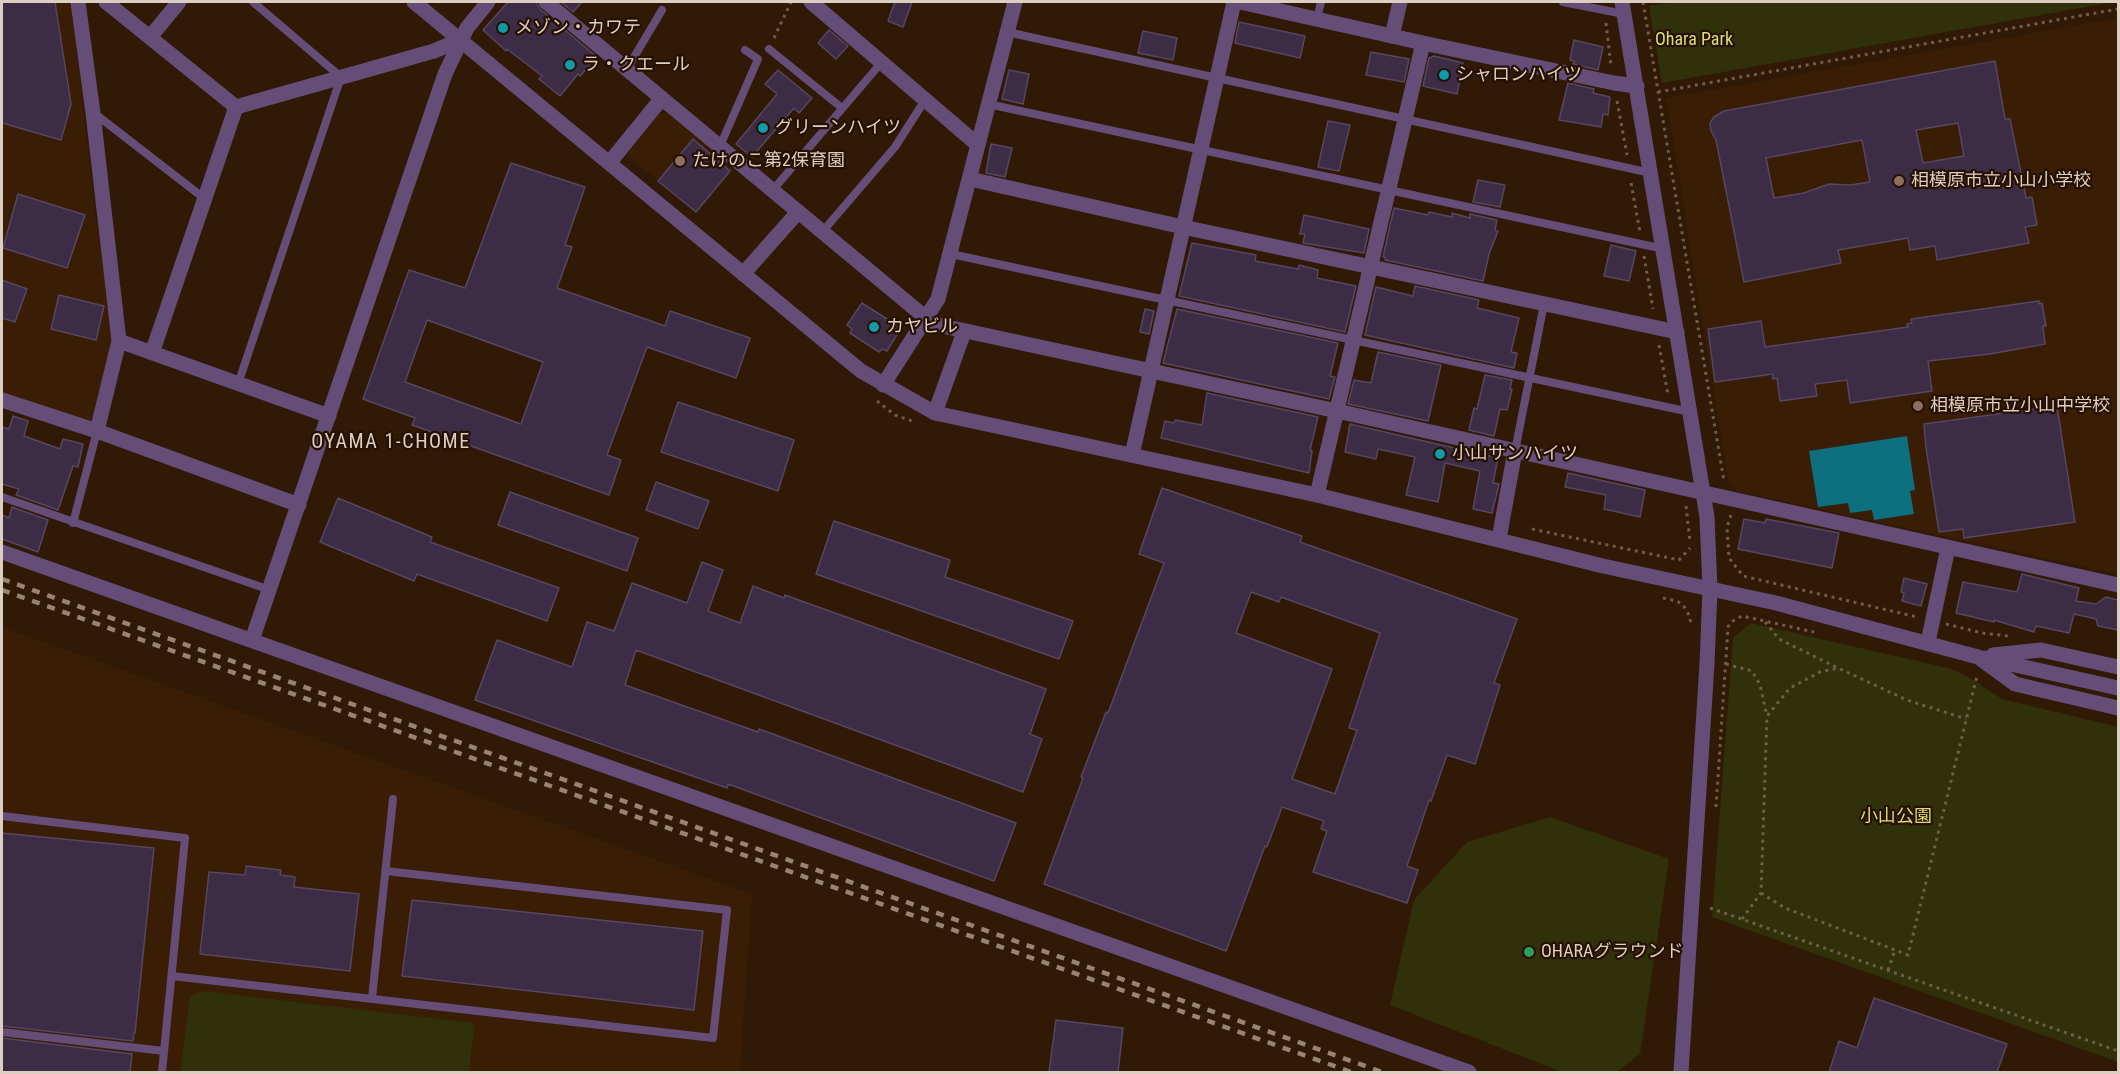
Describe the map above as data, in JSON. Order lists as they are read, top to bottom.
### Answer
{
  "districts": ["OYAMA 1-CHOME"],
  "parks": ["Ohara Park", "小山公園"],
  "places": [
    "メゾン・カワテ",
    "ラ・クエール",
    "シャロンハイツ",
    "グリーンハイツ",
    "たけのこ第2保育園",
    "相模原市立小山小学校",
    "カヤビル",
    "相模原市立小山中学校",
    "小山サンハイツ",
    "OHARAグラウンド"
  ]
}
